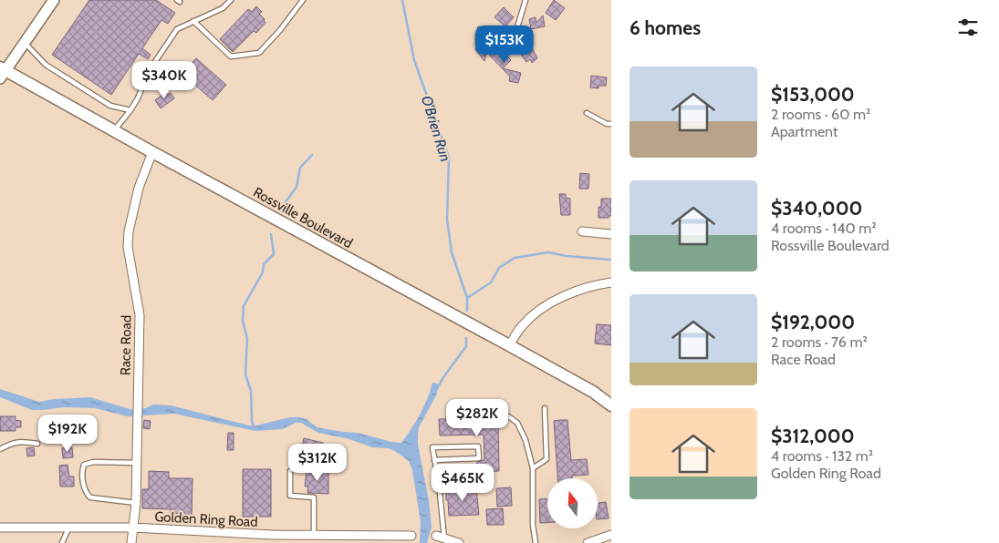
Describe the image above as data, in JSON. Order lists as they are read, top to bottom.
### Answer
{
  "streets": {
    "main road": ["Rossville Boulevard"],
    "street": ["Race Road", "Golden Ring Road"]
  },
  "crossings": [
    ["Rossville Boulevard", "Race Road"],
    ["Race Road", "Golden Ring Road"]
  ],
  "water": ["O'Brien Run"],
  "north": "top",
  "page": {
    "heading": "6 homes",
    "price": [
      "$153K",
      "$340K",
      "$282K",
      "$192K",
      "$312K",
      "$465K"
    ],
    "list": [
      {
        "name": "$153,000",
        "note": "2 rooms · 60 m² · Apartment"
      },
      {
        "name": "$340,000",
        "note": "4 rooms · 140 m² · Rossville Boulevard"
      },
      {
        "name": "$192,000",
        "note": "2 rooms · 76 m² · Race Road"
      },
      {
        "name": "$312,000",
        "note": "4 rooms · 132 m² · Golden Ring Road"
      }
    ]
  }
}
